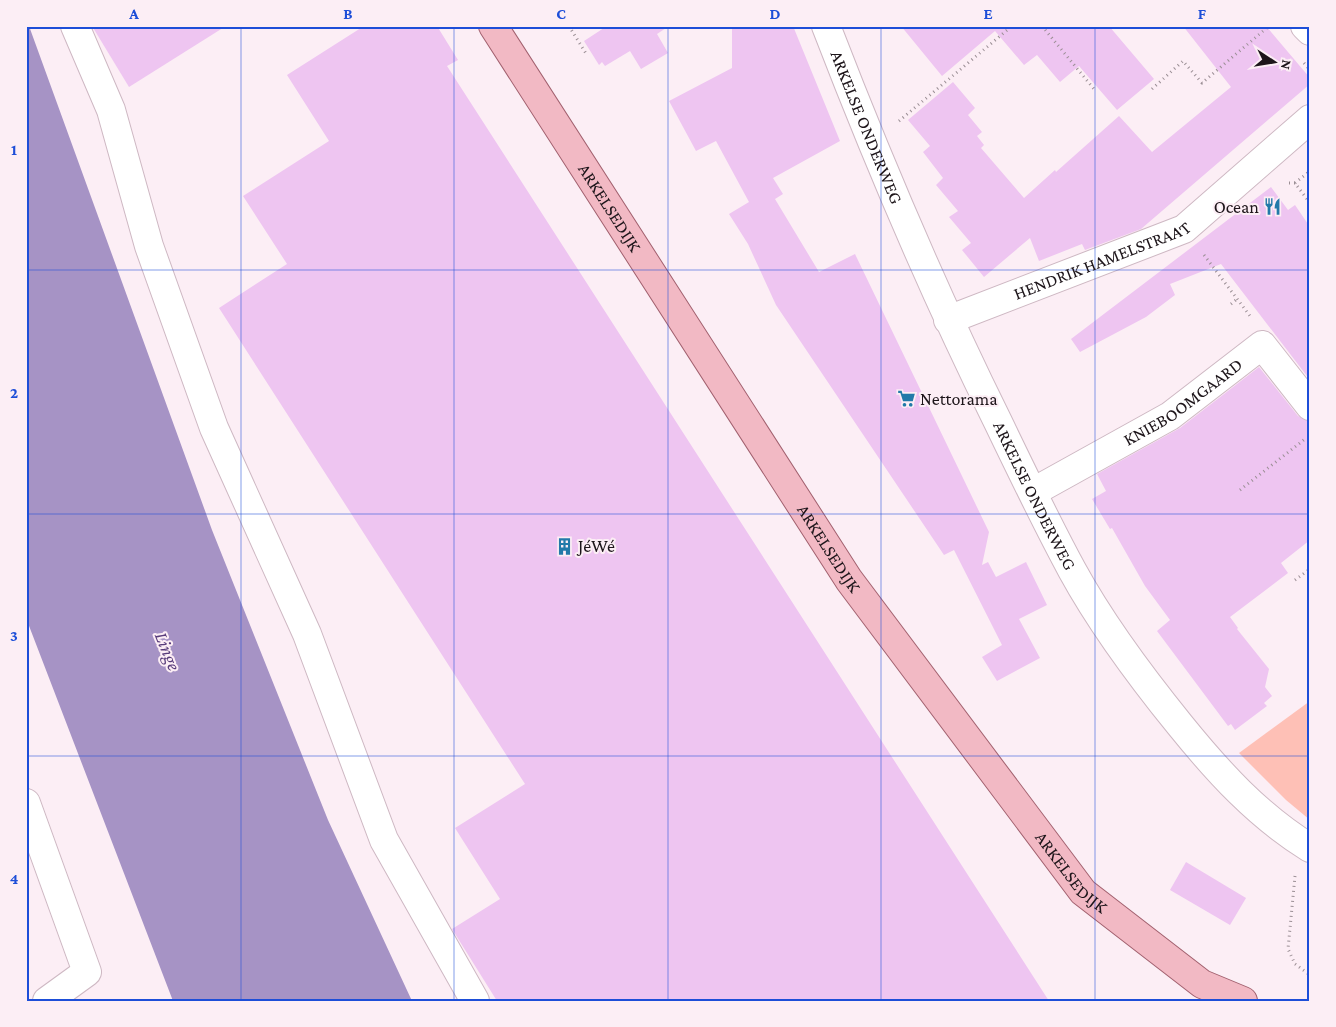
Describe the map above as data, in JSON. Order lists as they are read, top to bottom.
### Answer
{
  "streets": {
    "main road": ["ARKELSEDIJK"],
    "street": ["ARKELSE ONDERWEG", "HENDRIK HAMELSTRAAT", "KNIEBOOMGAARD"]
  },
  "crossings": [
    ["ARKELSE ONDERWEG", "HENDRIK HAMELSTRAAT"],
    ["ARKELSE ONDERWEG", "KNIEBOOMGAARD"]
  ],
  "water": ["Linge"],
  "places": {
    "restaurant": ["Ocean"],
    "supermarket": ["Nettorama"],
    "building": ["JéWé"]
  },
  "north": "right",
  "grid": {
    "columns": [
      "A",
      "B",
      "C",
      "D",
      "E",
      "F"
    ],
    "rows": [
      "1",
      "2",
      "3",
      "4"
    ]
  }
}
